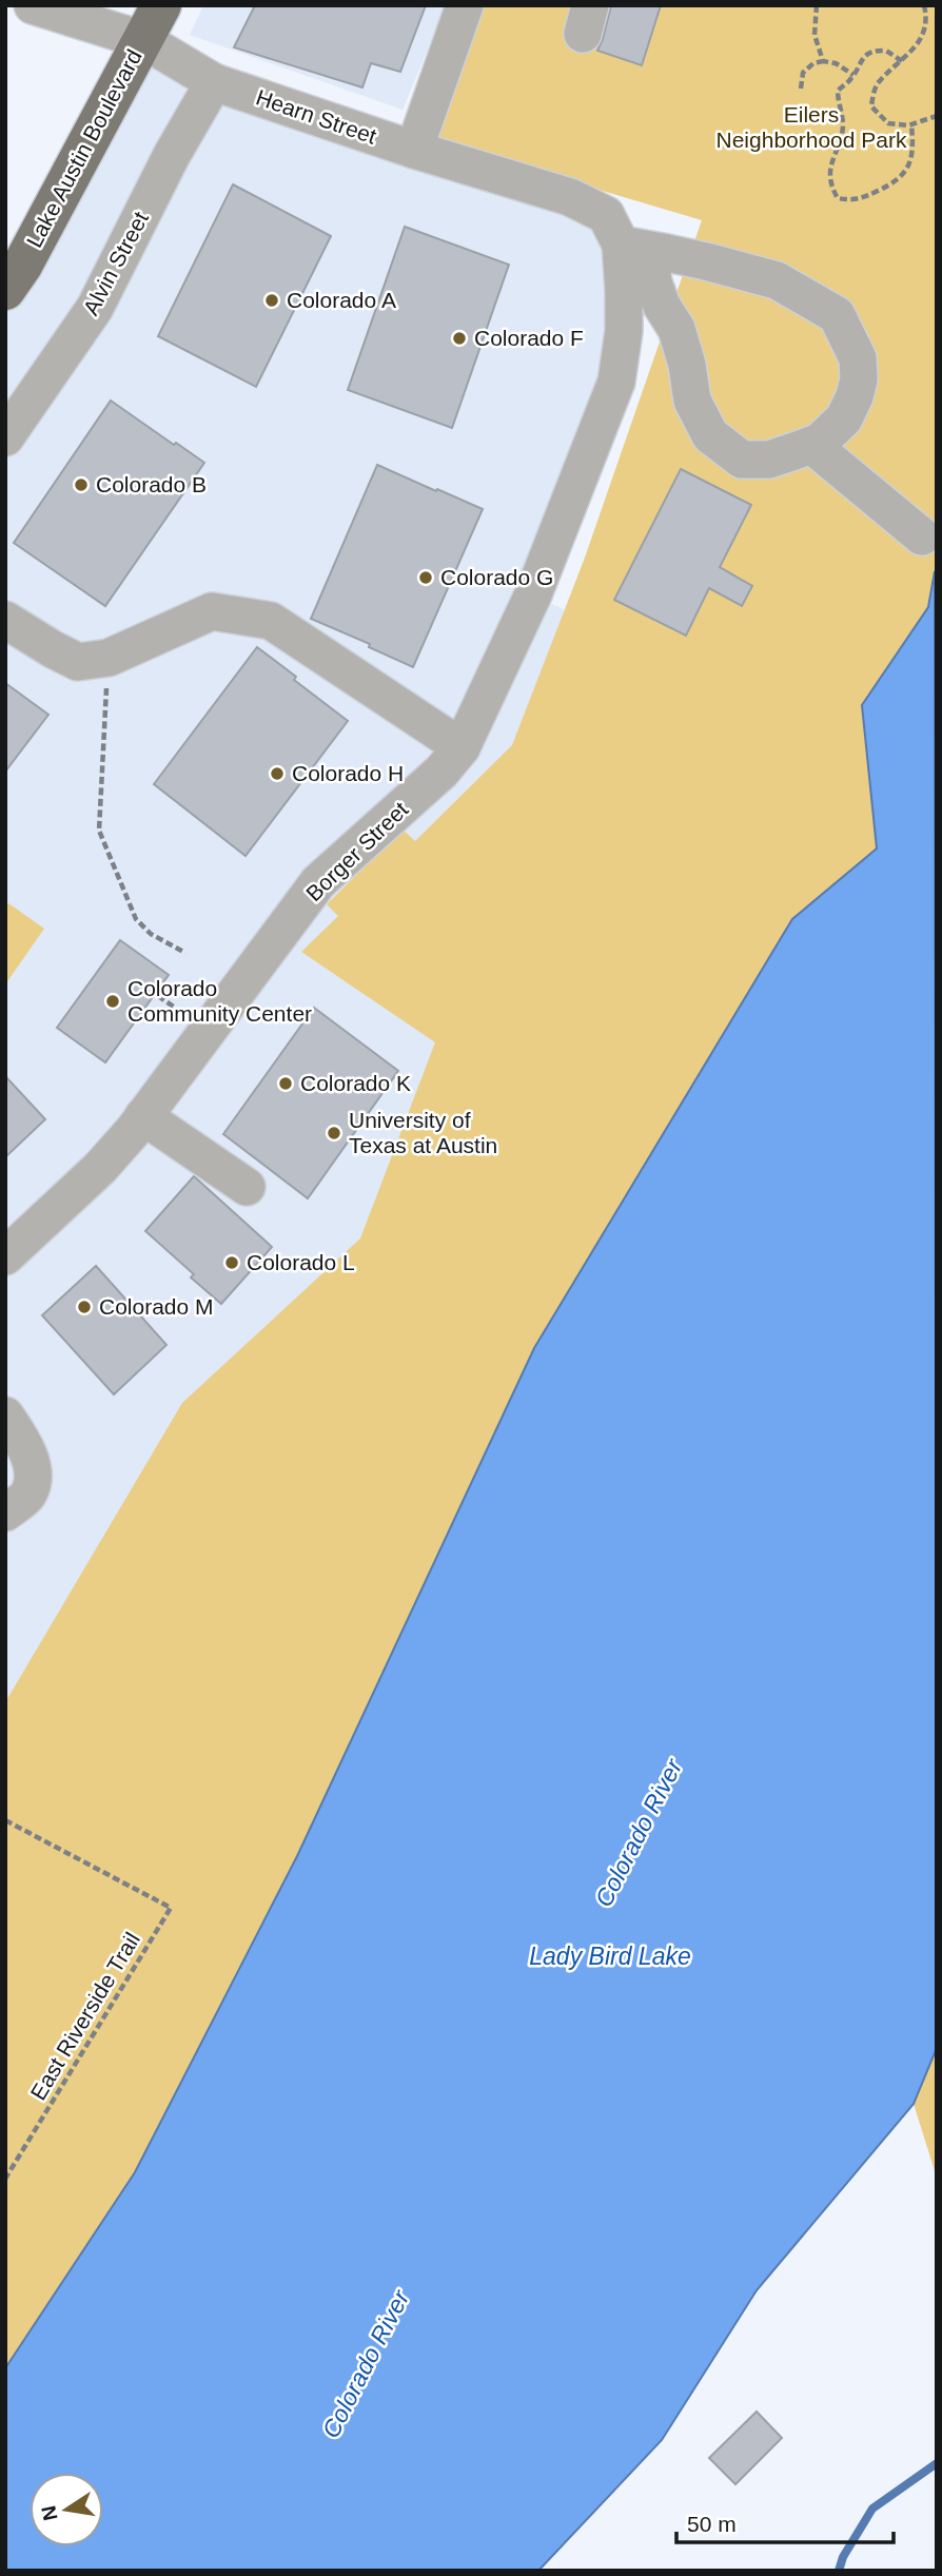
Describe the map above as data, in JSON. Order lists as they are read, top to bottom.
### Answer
{
  "streets": {
    "main road": ["Lake Austin Boulevard"],
    "street": ["Hearn Street", "Alvin Street", "Borger Street"],
    "path": ["East Riverside Trail"]
  },
  "crossings": [
    ["Hearn Street", "Lake Austin Boulevard"],
    ["Hearn Street", "Alvin Street"],
    ["Hearn Street", "Borger Street"]
  ],
  "water": ["Colorado River", "Lady Bird Lake"],
  "parks": ["Eilers Neighborhood Park"],
  "places": [
    "Colorado A",
    "Colorado F",
    "Colorado B",
    "Colorado G",
    "Colorado H",
    "Colorado Community Center",
    "Colorado K",
    "University of Texas at Austin",
    "Colorado L",
    "Colorado M"
  ],
  "scale_bar": "50 m",
  "north": "left"
}
